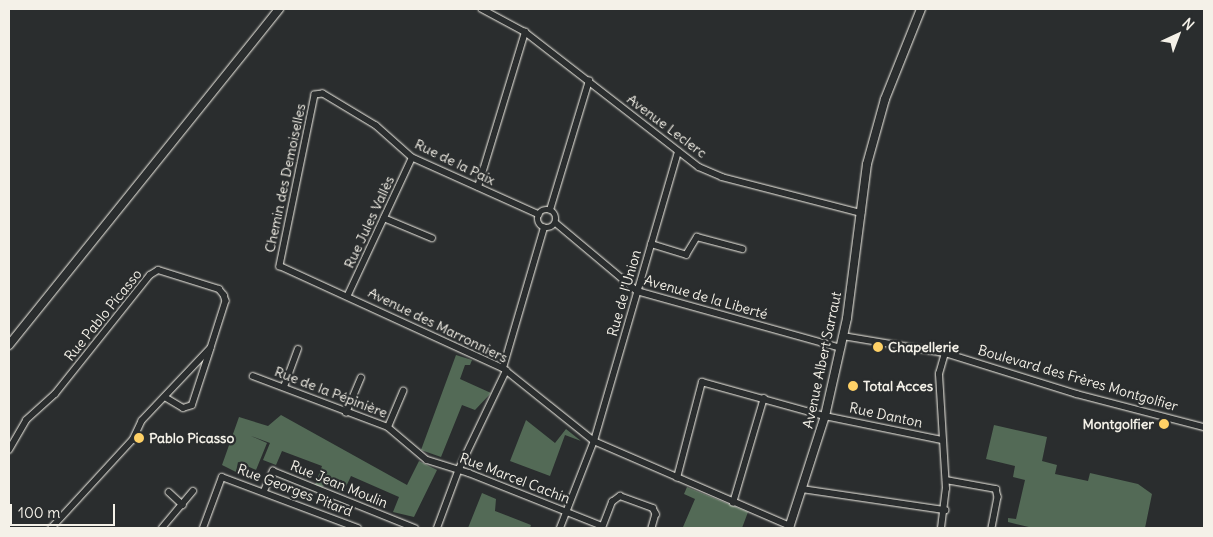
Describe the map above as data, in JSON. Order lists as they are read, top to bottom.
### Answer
{
  "streets": {
    "street": [
      "Avenue Leclerc",
      "Rue de la Paix",
      "Chemin des Demoiselles",
      "Rue Jules Vallès",
      "Rue de l'Union",
      "Avenue de la Liberté",
      "Rue Pablo Picasso",
      "Avenue des Marronniers",
      "Avenue Albert Sarraut",
      "Boulevard des Frères Montgolfier",
      "Rue de la Pépinière",
      "Rue Danton",
      "Rue Marcel Cachin",
      "Rue Jean Moulin",
      "Rue Georges Pitard"
    ]
  },
  "crossings": [
    ["Avenue Leclerc", "Rue de l'Union"],
    ["Avenue Leclerc", "Avenue Albert Sarraut"],
    ["Rue de la Paix", "Chemin des Demoiselles"],
    ["Rue de la Paix", "Rue Jules Vallès"],
    ["Rue de la Paix", "Avenue de la Liberté"],
    ["Chemin des Demoiselles", "Avenue des Marronniers"],
    ["Rue Jules Vallès", "Avenue des Marronniers"],
    ["Rue de l'Union", "Avenue de la Liberté"],
    ["Rue de l'Union", "Avenue des Marronniers"],
    ["Rue de l'Union", "Rue Marcel Cachin"],
    ["Avenue de la Liberté", "Avenue Albert Sarraut"],
    ["Avenue des Marronniers", "Avenue Albert Sarraut"],
    ["Avenue des Marronniers", "Rue Danton"],
    ["Avenue Albert Sarraut", "Boulevard des Frères Montgolfier"],
    ["Avenue Albert Sarraut", "Rue Danton"],
    ["Rue de la Pépinière", "Rue Marcel Cachin"],
    ["Rue Jean Moulin", "Rue Georges Pitard"]
  ],
  "places": [
    "Chapellerie",
    "Total Acces",
    "Montgolfier",
    "Pablo Picasso"
  ],
  "scale_bar": "100 m",
  "north": "top right"
}
